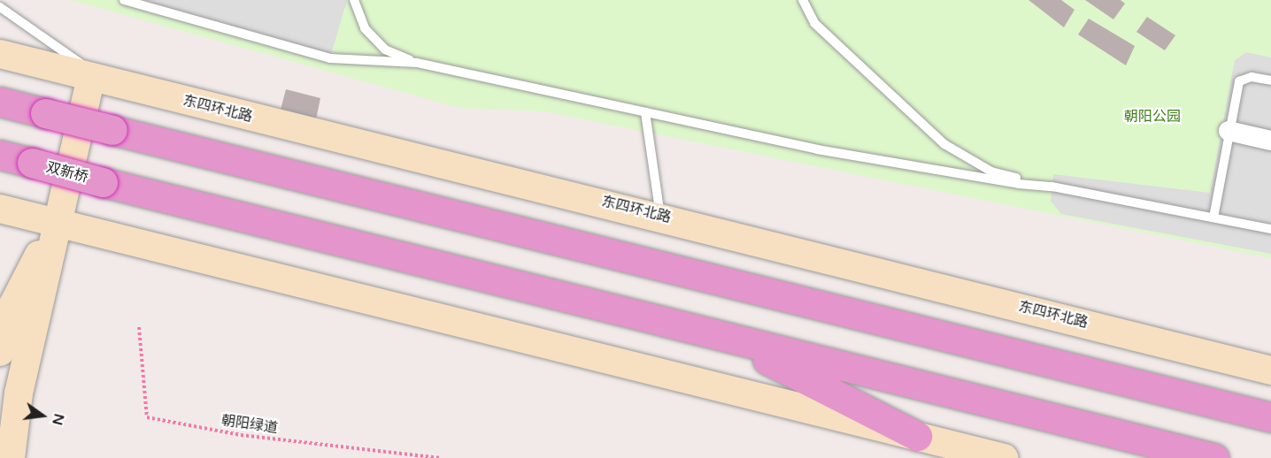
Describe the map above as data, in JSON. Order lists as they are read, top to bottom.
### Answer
{
  "streets": {
    "highway": ["双新桥"],
    "street": ["东四环北路"],
    "path": ["朝阳绿道"]
  },
  "parks": ["朝阳公园"],
  "north": "right"
}
